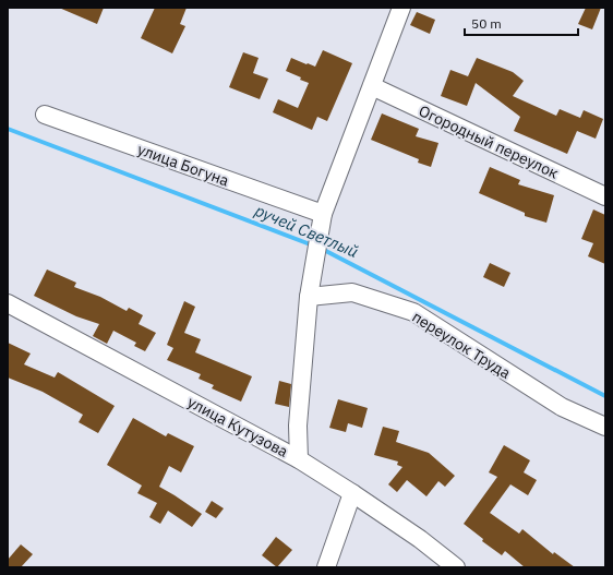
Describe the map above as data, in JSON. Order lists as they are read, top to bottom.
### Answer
{
  "streets": {
    "street": [
      "Огородный переулок",
      "улица Богуна",
      "переулок Труда",
      "улица Кутузова"
    ]
  },
  "water": ["ручей Светлый"],
  "scale_bar": "50 m"
}
